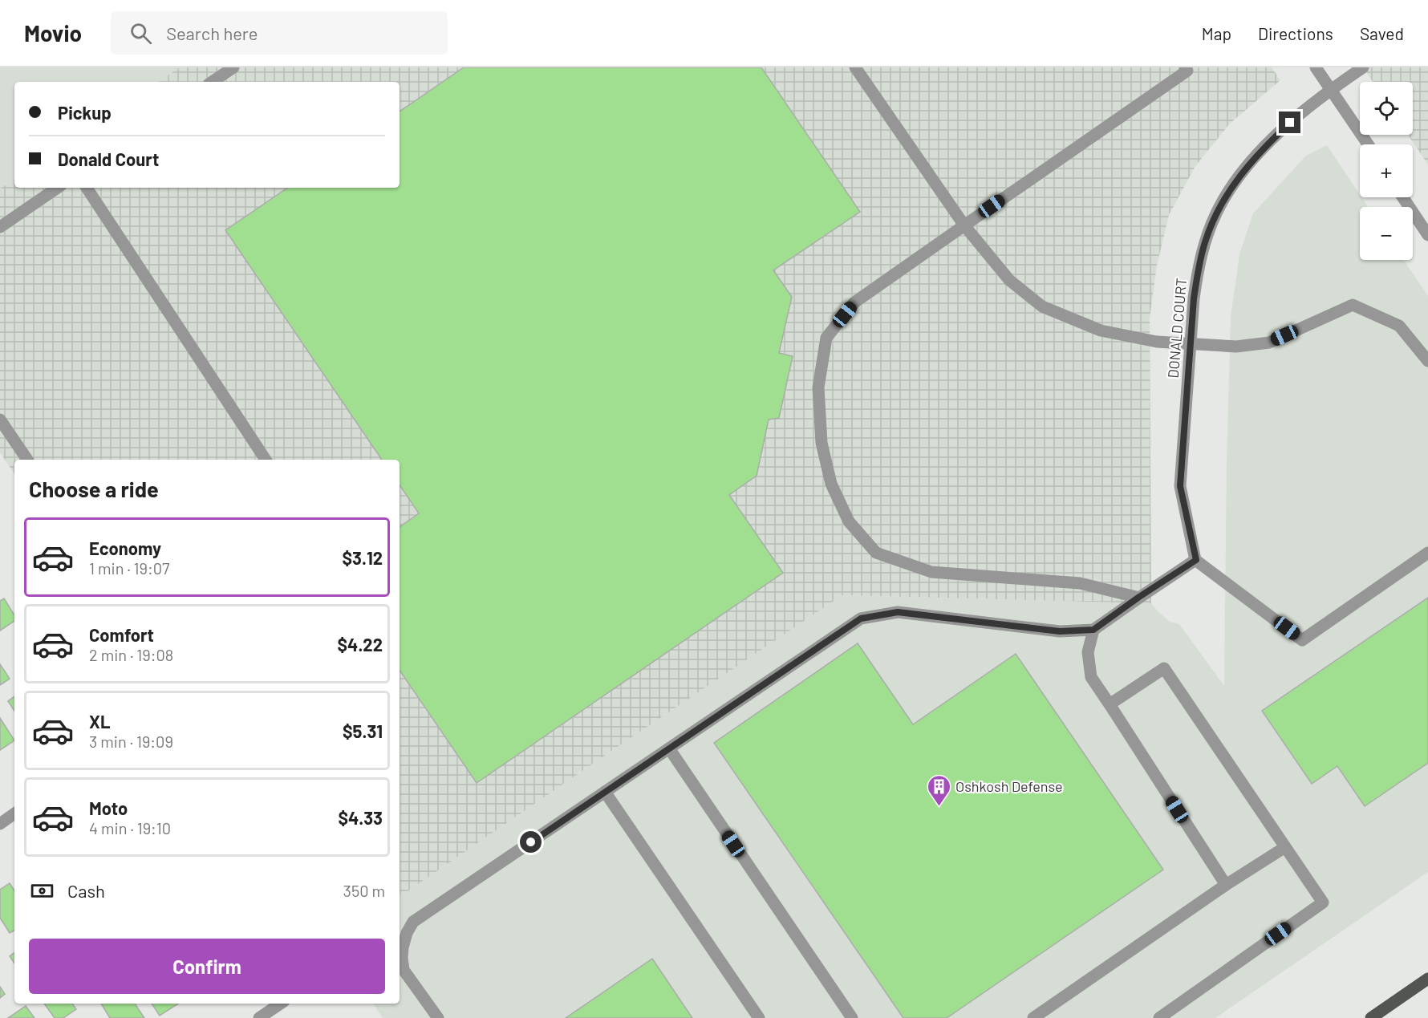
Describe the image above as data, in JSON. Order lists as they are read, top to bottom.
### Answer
{
  "streets": {
    "street": ["DONALD COURT"]
  },
  "places": {
    "building": ["Oshkosh Defense"]
  },
  "page": {
    "header": "Movio",
    "search": "Search here",
    "nav": ["Map", "Directions", "Saved"],
    "map_buttons": ["+", "−"],
    "banner": ["Pickup", "Donald Court"],
    "heading": "Choose a ride",
    "list": [
      {
        "name": "Economy",
        "note": "1 min · 19:07",
        "value": "$3.12"
      },
      {
        "name": "Comfort",
        "note": "2 min · 19:08",
        "value": "$4.22"
      },
      {
        "name": "XL",
        "note": "3 min · 19:09",
        "value": "$5.31"
      },
      {
        "name": "Moto",
        "note": "4 min · 19:10",
        "value": "$4.33"
      }
    ],
    "pay": ["Cash", "350 m"],
    "buttons": "Confirm"
  }
}
